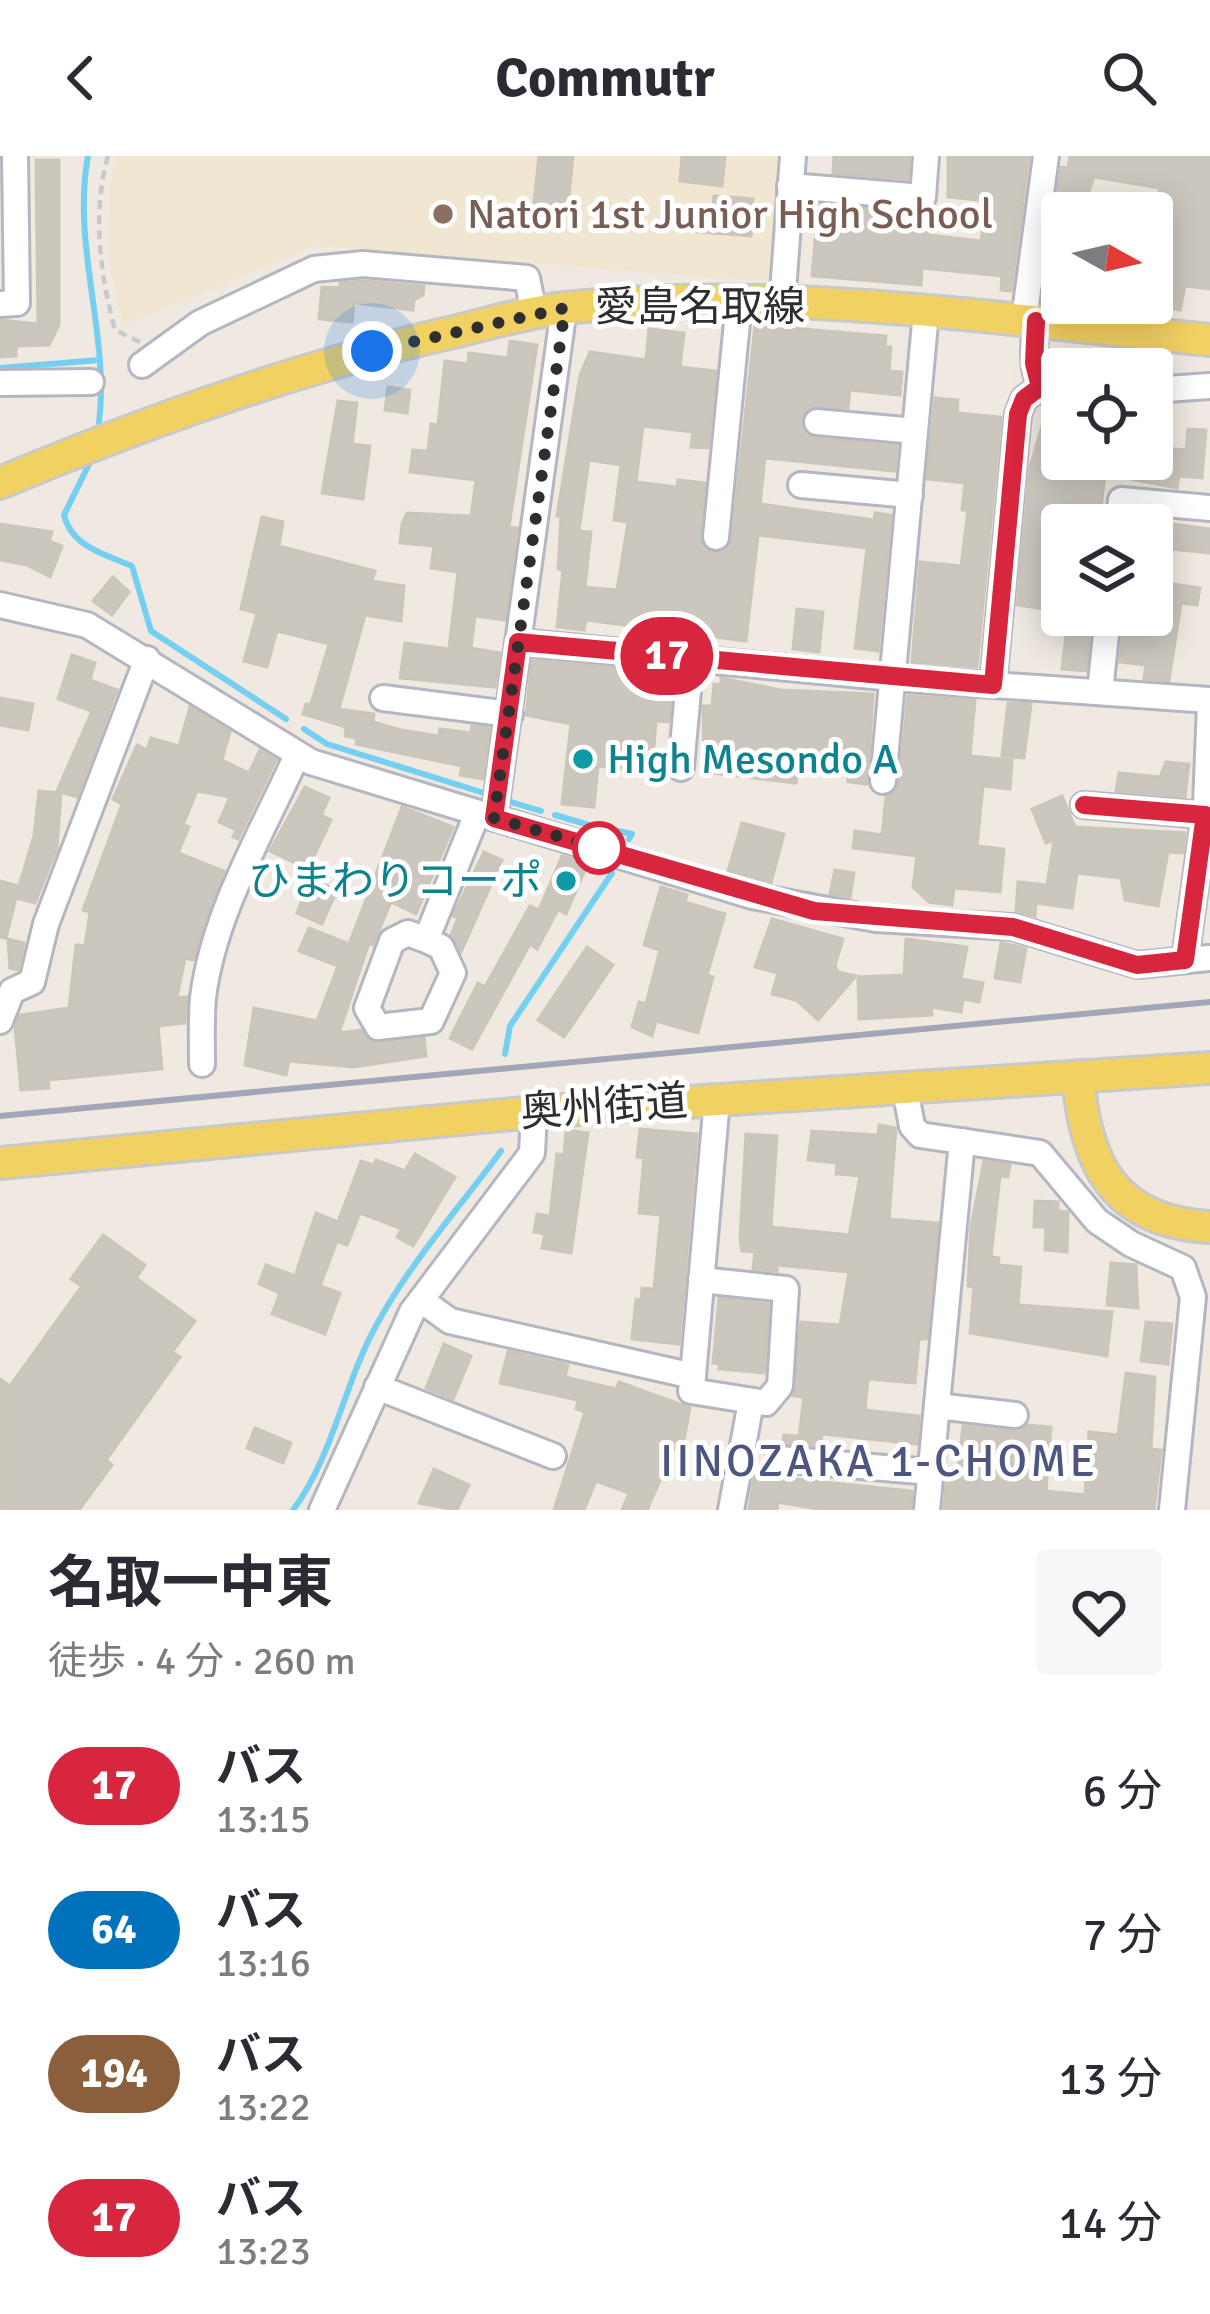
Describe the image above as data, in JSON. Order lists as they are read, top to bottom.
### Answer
{
  "streets": {
    "main road": ["愛島名取線", "奥州街道"]
  },
  "districts": ["IINOZAKA 1-CHOME"],
  "places": ["Natori 1st Junior High School", "High Mesondo A", "ひまわりコーポ"],
  "lines": ["bus line 17"],
  "north": "right",
  "page": {
    "header": "Commutr",
    "on_map": "17",
    "heading": ["名取一中東", "徒歩 · 4 分 · 260 m"],
    "list": [
      {
        "mark": "17",
        "name": "バス",
        "note": "13:15",
        "value": "6 分"
      },
      {
        "mark": "64",
        "name": "バス",
        "note": "13:16",
        "value": "7 分"
      },
      {
        "mark": "194",
        "name": "バス",
        "note": "13:22",
        "value": "13 分"
      },
      {
        "mark": "17",
        "name": "バス",
        "note": "13:23",
        "value": "14 分"
      }
    ]
  }
}
